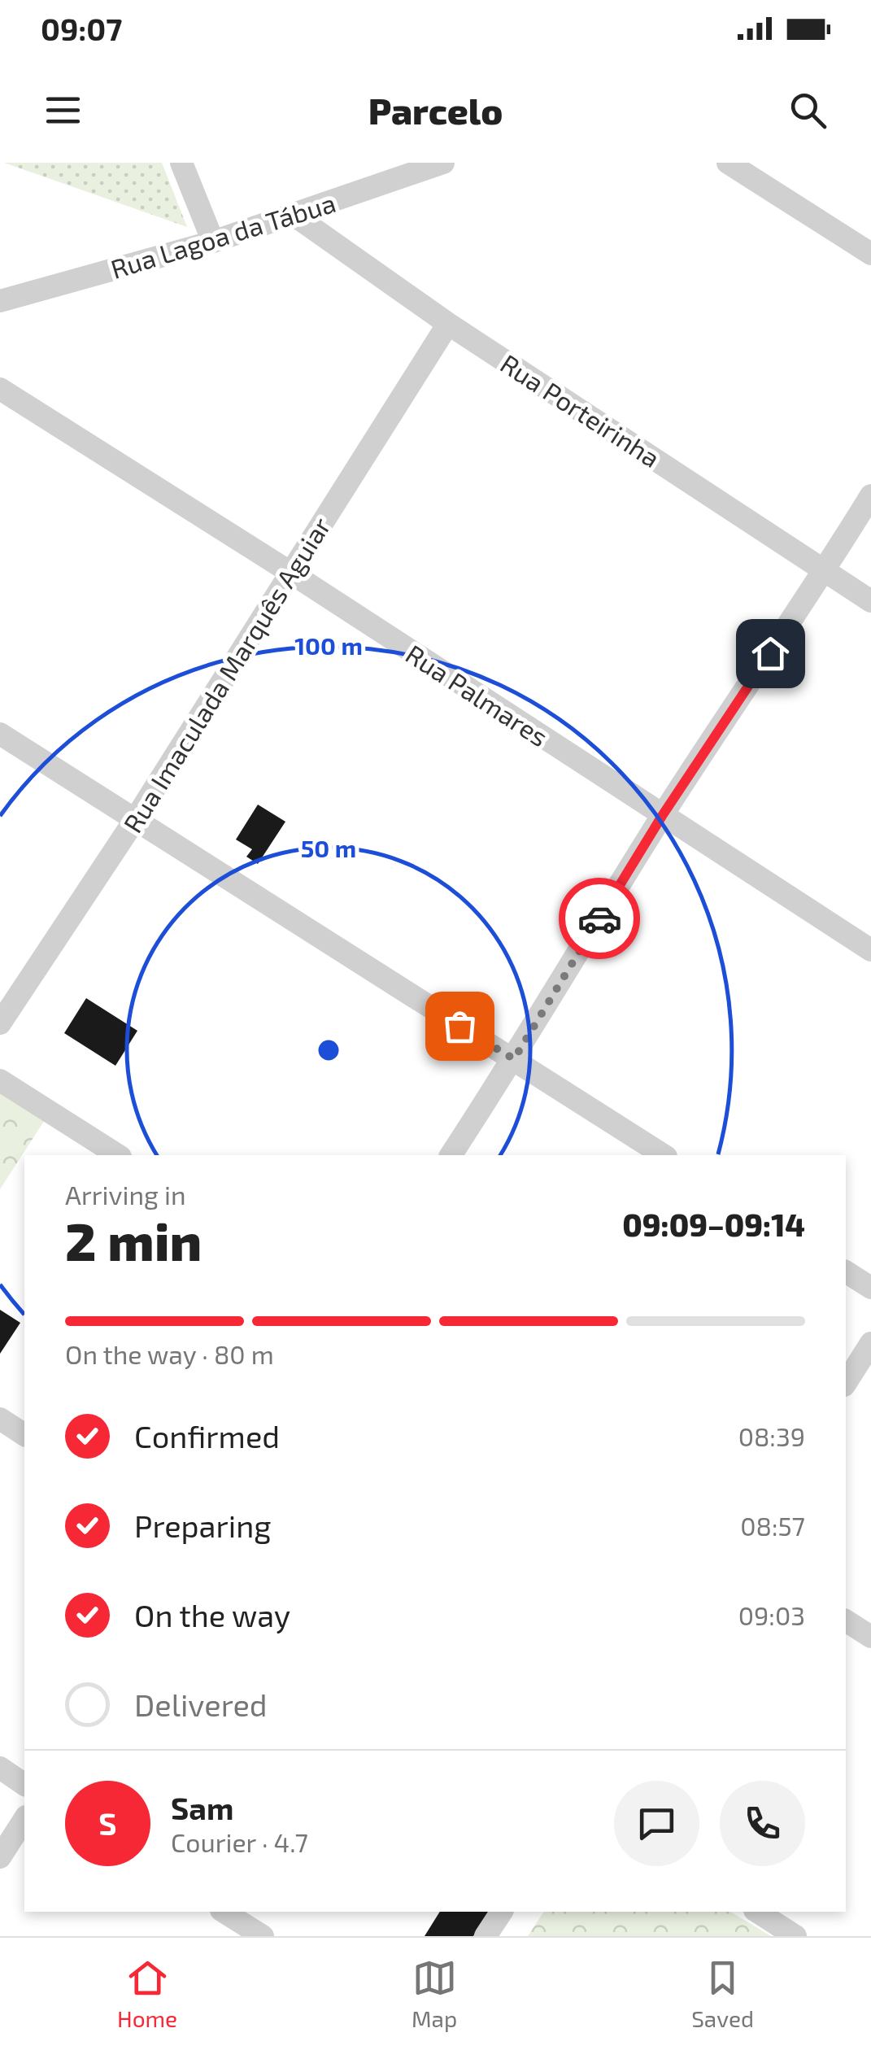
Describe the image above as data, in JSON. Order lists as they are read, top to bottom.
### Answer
{
  "streets": {
    "street": [
      "Rua Lagoa da Tábua",
      "Rua Porteirinha",
      "Rua Imaculada Marquês Aguiar",
      "Rua Palmares"
    ]
  },
  "crossings": [
    ["Rua Lagoa da Tábua", "Rua Porteirinha"],
    ["Rua Porteirinha", "Rua Imaculada Marquês Aguiar"],
    ["Rua Imaculada Marquês Aguiar", "Rua Palmares"]
  ],
  "page": {
    "status": "09:07",
    "header": "Parcelo",
    "heading": ["2 min", "Arriving in", "09:09–09:14"],
    "panel": ["Sam", "Courier · 4.7"],
    "bar": "On the way · 80 m",
    "list": [
      ["Confirmed", "08:39"],
      ["Preparing", "08:57"],
      ["On the way", "09:03"],
      "Delivered"
    ],
    "round": "S",
    "tabs": ["Home", "Map", "Saved"]
  },
  "rings": ["100 m", "50 m"]
}
